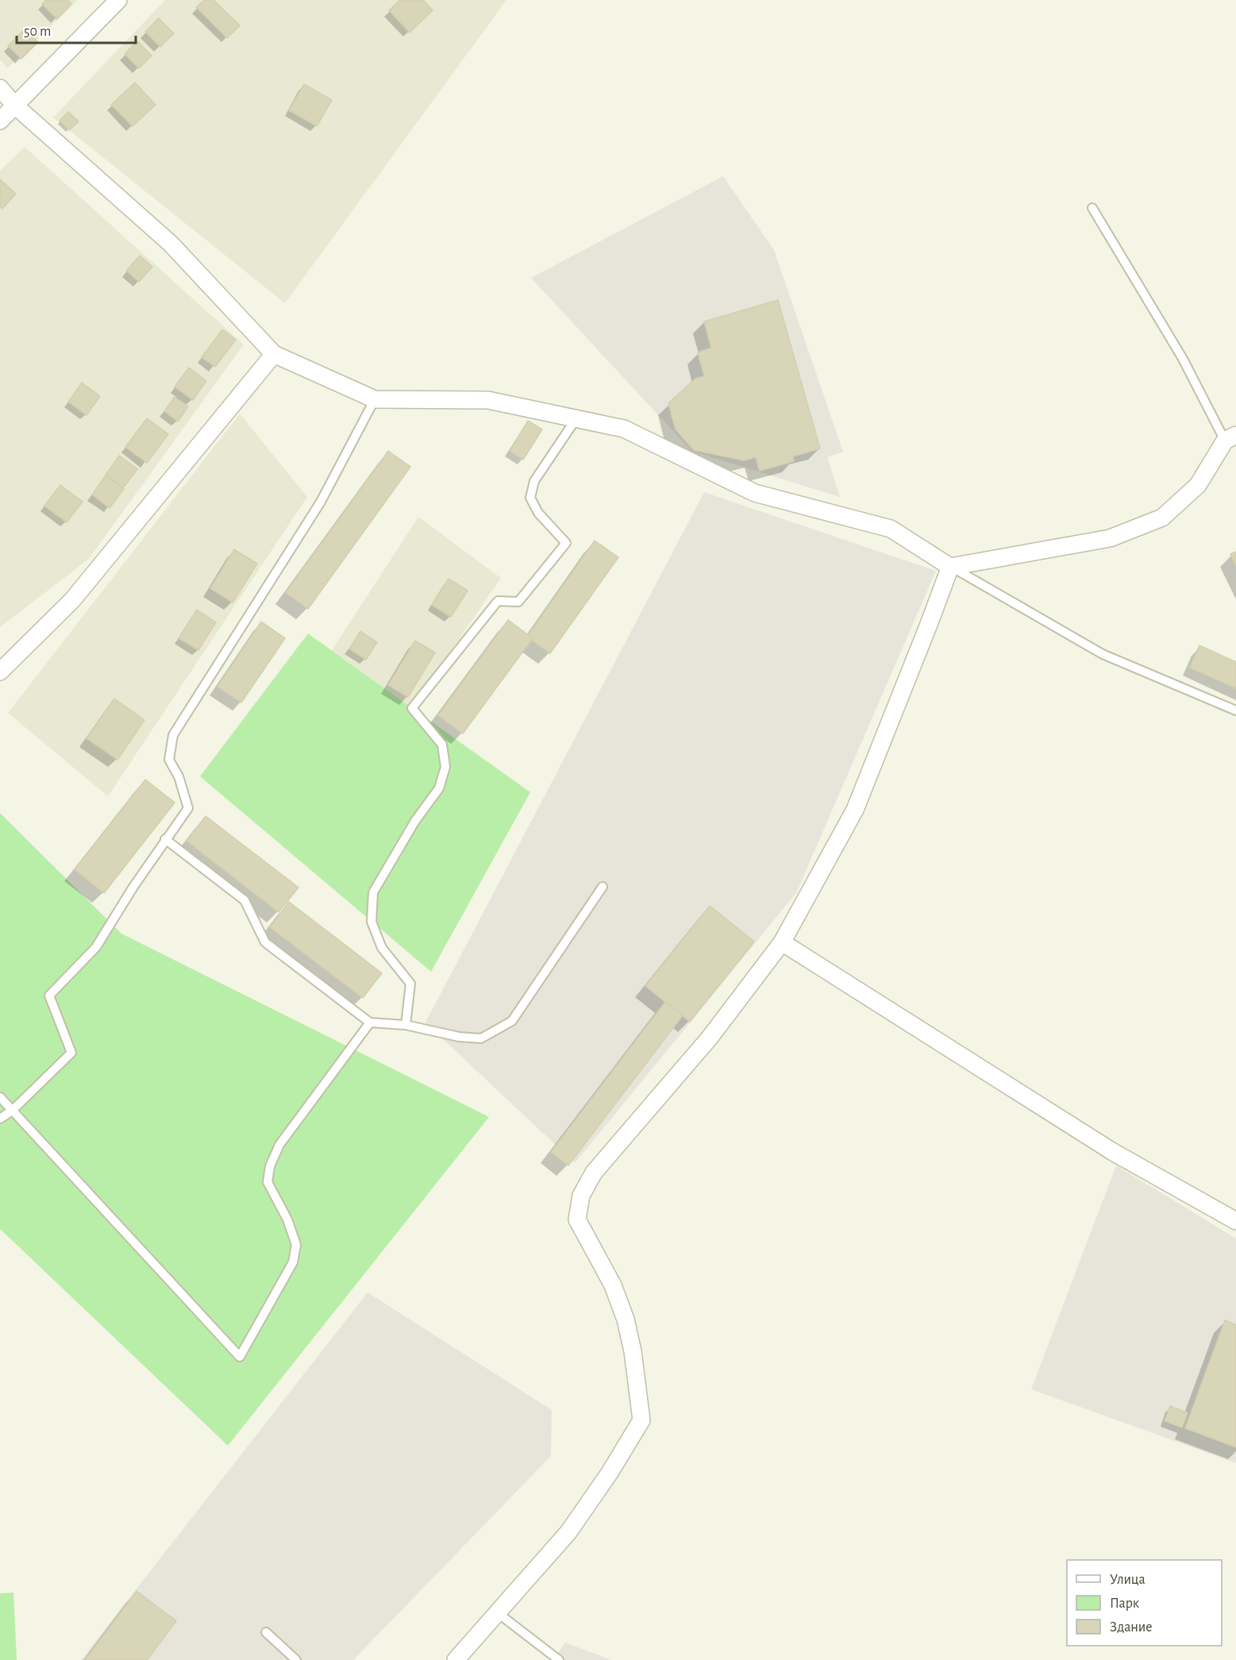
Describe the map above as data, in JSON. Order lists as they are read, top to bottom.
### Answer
{
  "legend": ["Улица", "Парк", "Здание"],
  "scale_bar": "50 m"
}
